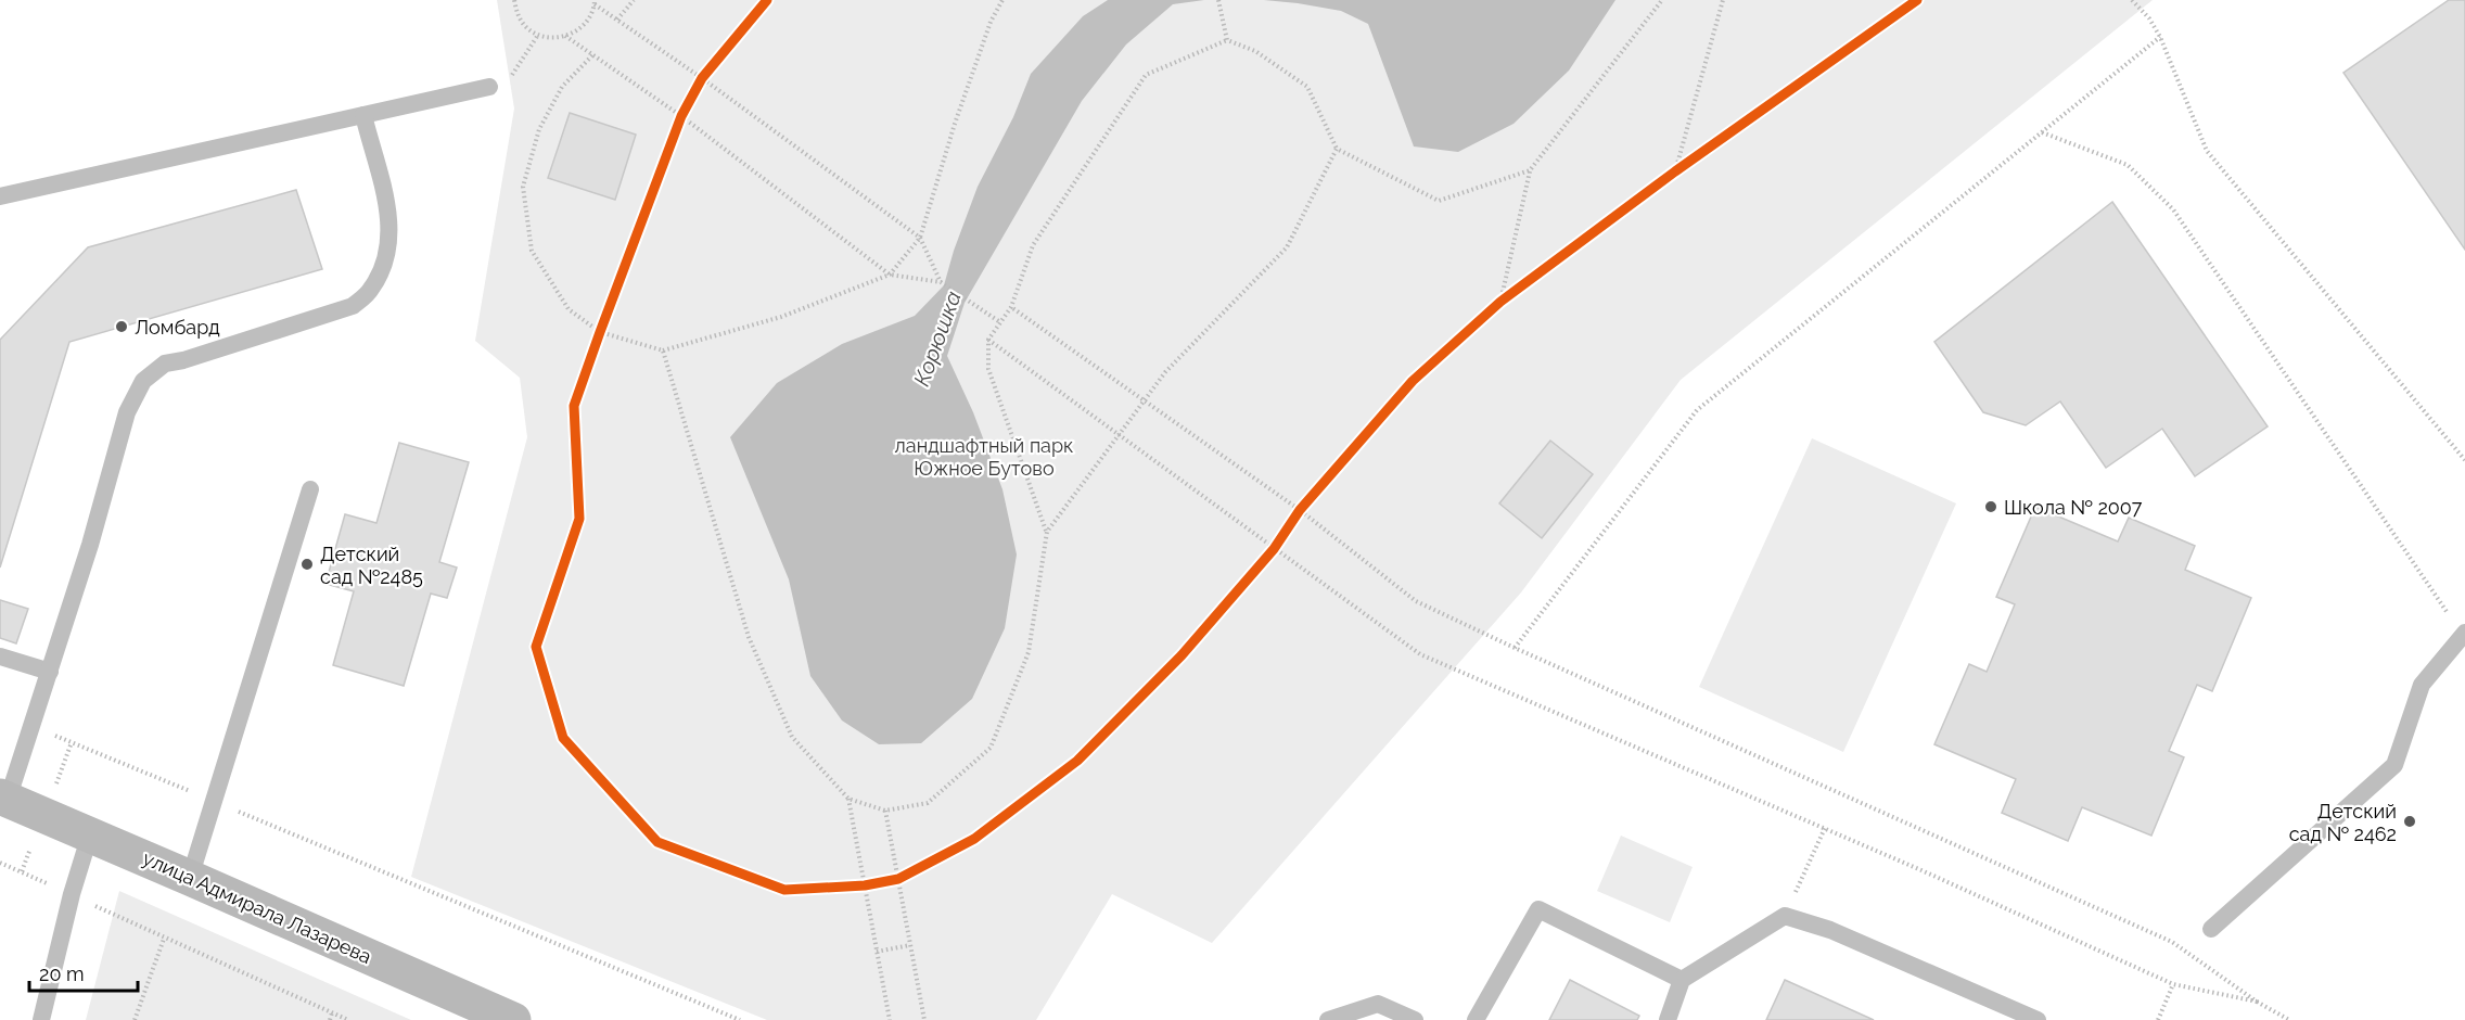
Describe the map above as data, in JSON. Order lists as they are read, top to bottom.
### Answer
{
  "streets": {
    "street": ["улица Адмирала Лазарева"]
  },
  "water": ["Корюшка"],
  "parks": ["ландшафтный парк Южное Бутово"],
  "places": [
    "Ломбард",
    "Школа № 2007",
    "Детский сад №2485",
    "Детский сад № 2462"
  ],
  "scale_bar": "20 m"
}
